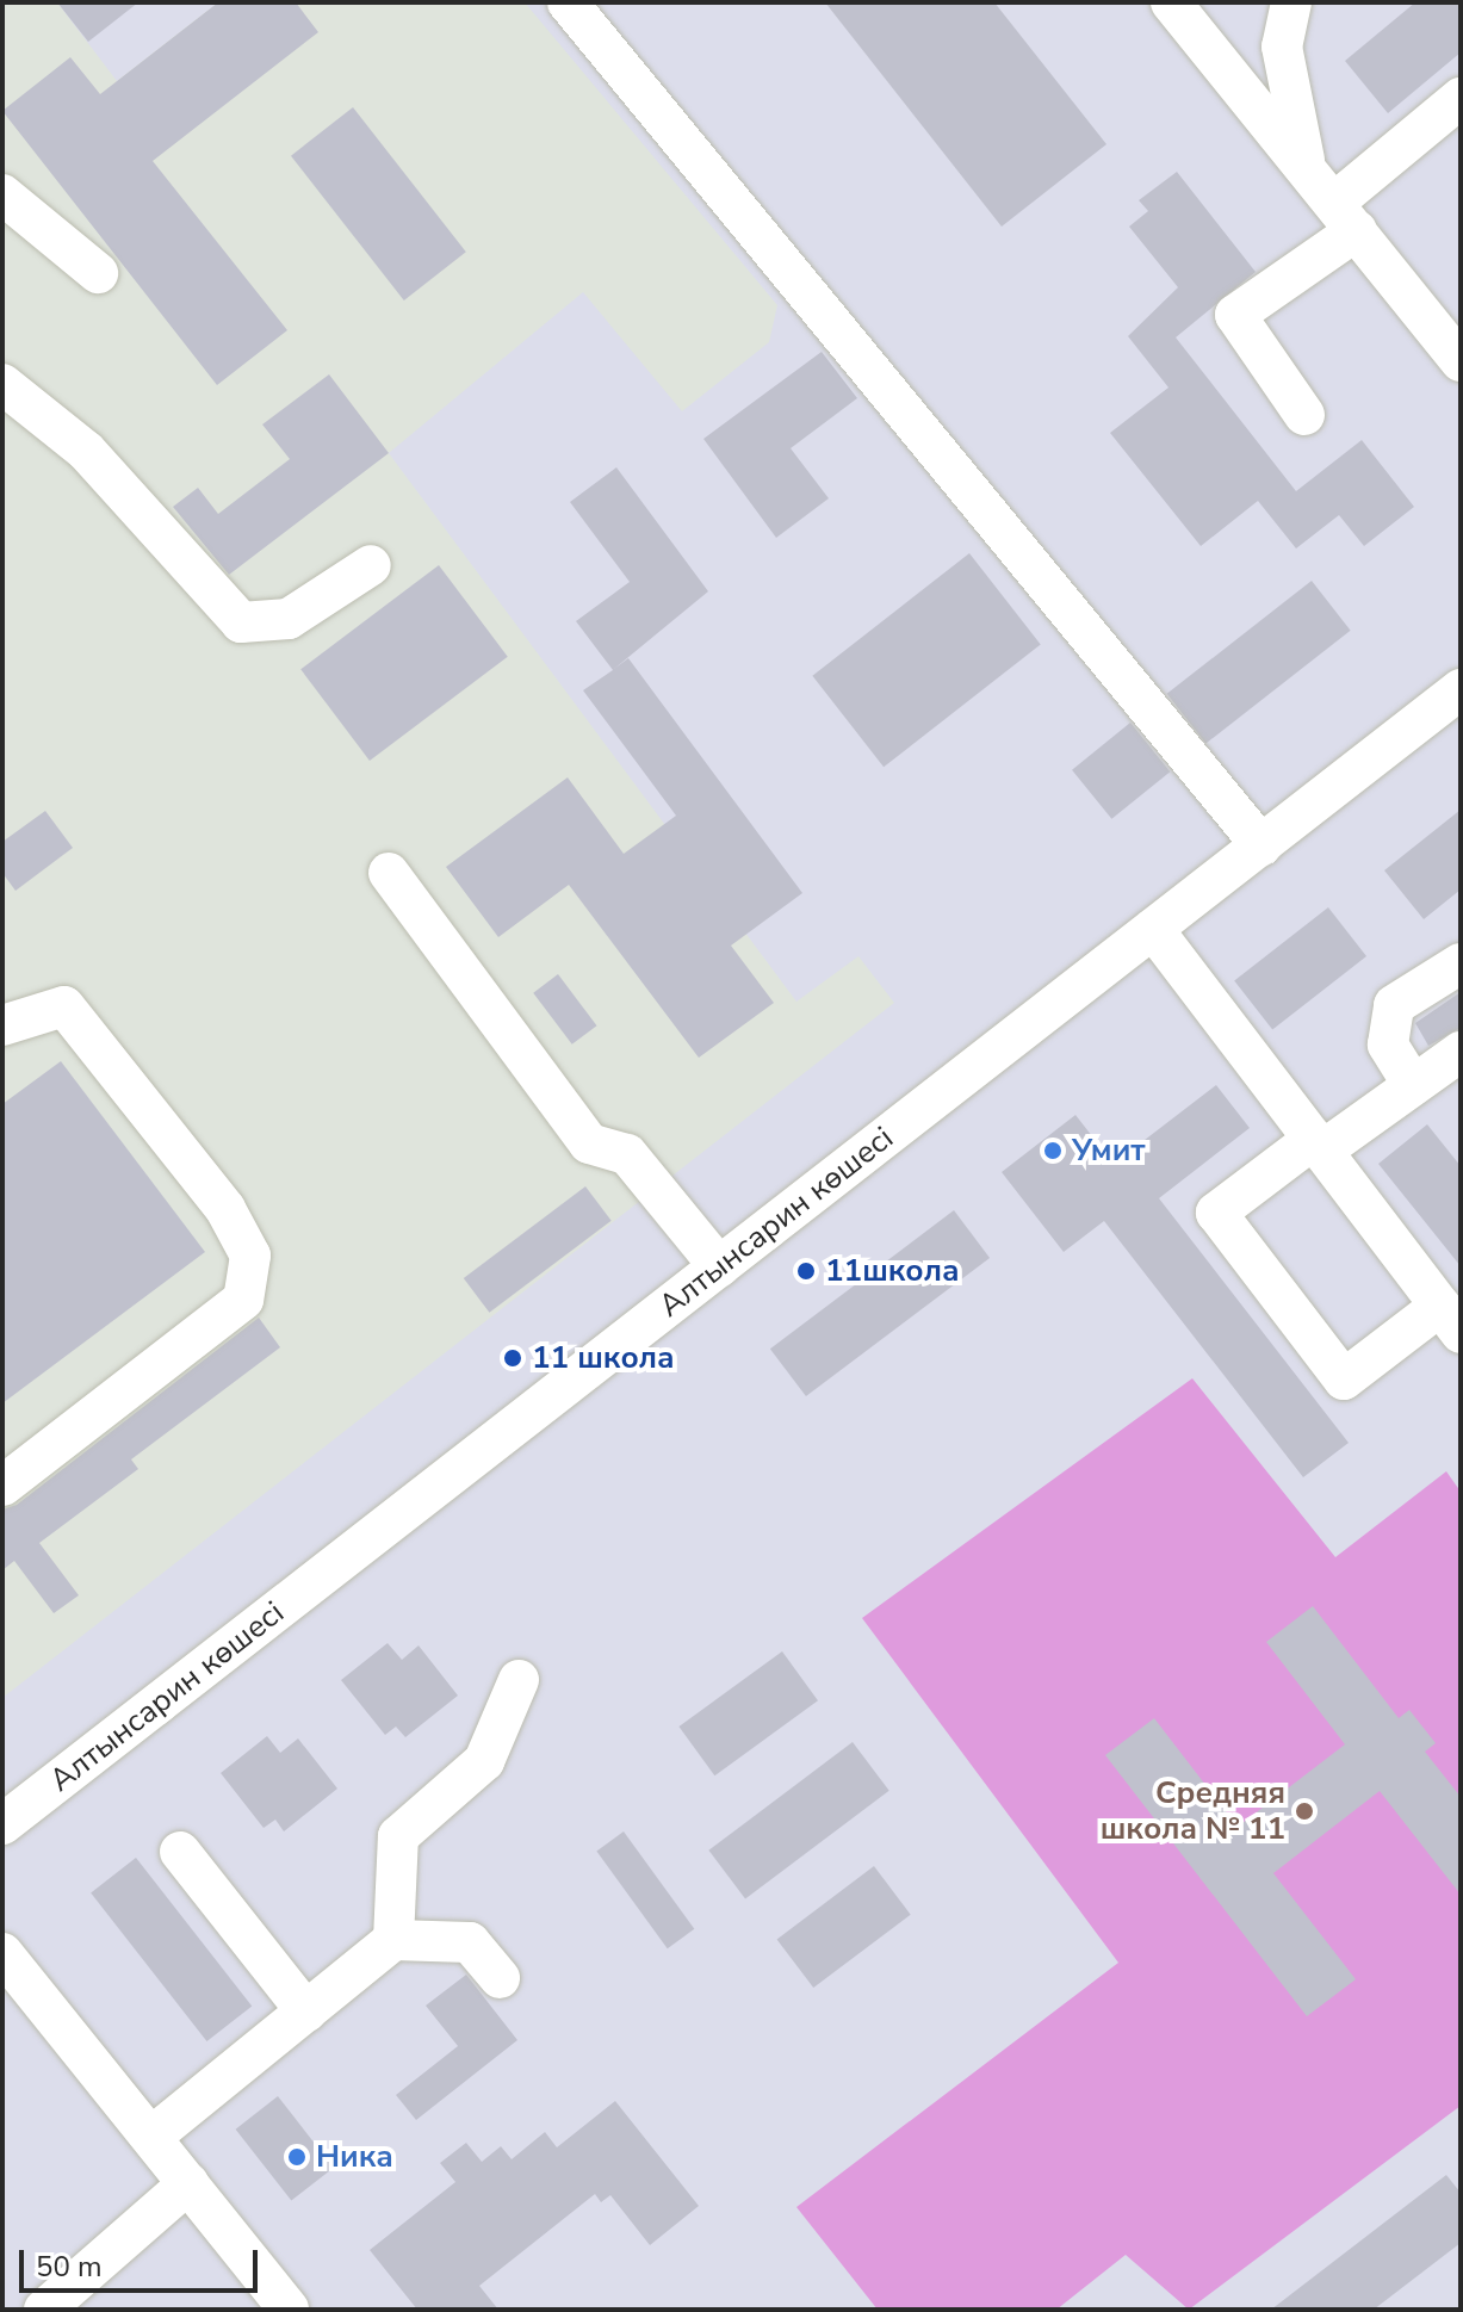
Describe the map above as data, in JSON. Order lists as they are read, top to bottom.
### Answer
{
  "streets": {
    "street": ["Алтынсарин көшесі"]
  },
  "places": [
    "Умит",
    "11школа",
    "11 школа",
    "Средняя школа № 11",
    "Ника"
  ],
  "scale_bar": "50 m"
}
